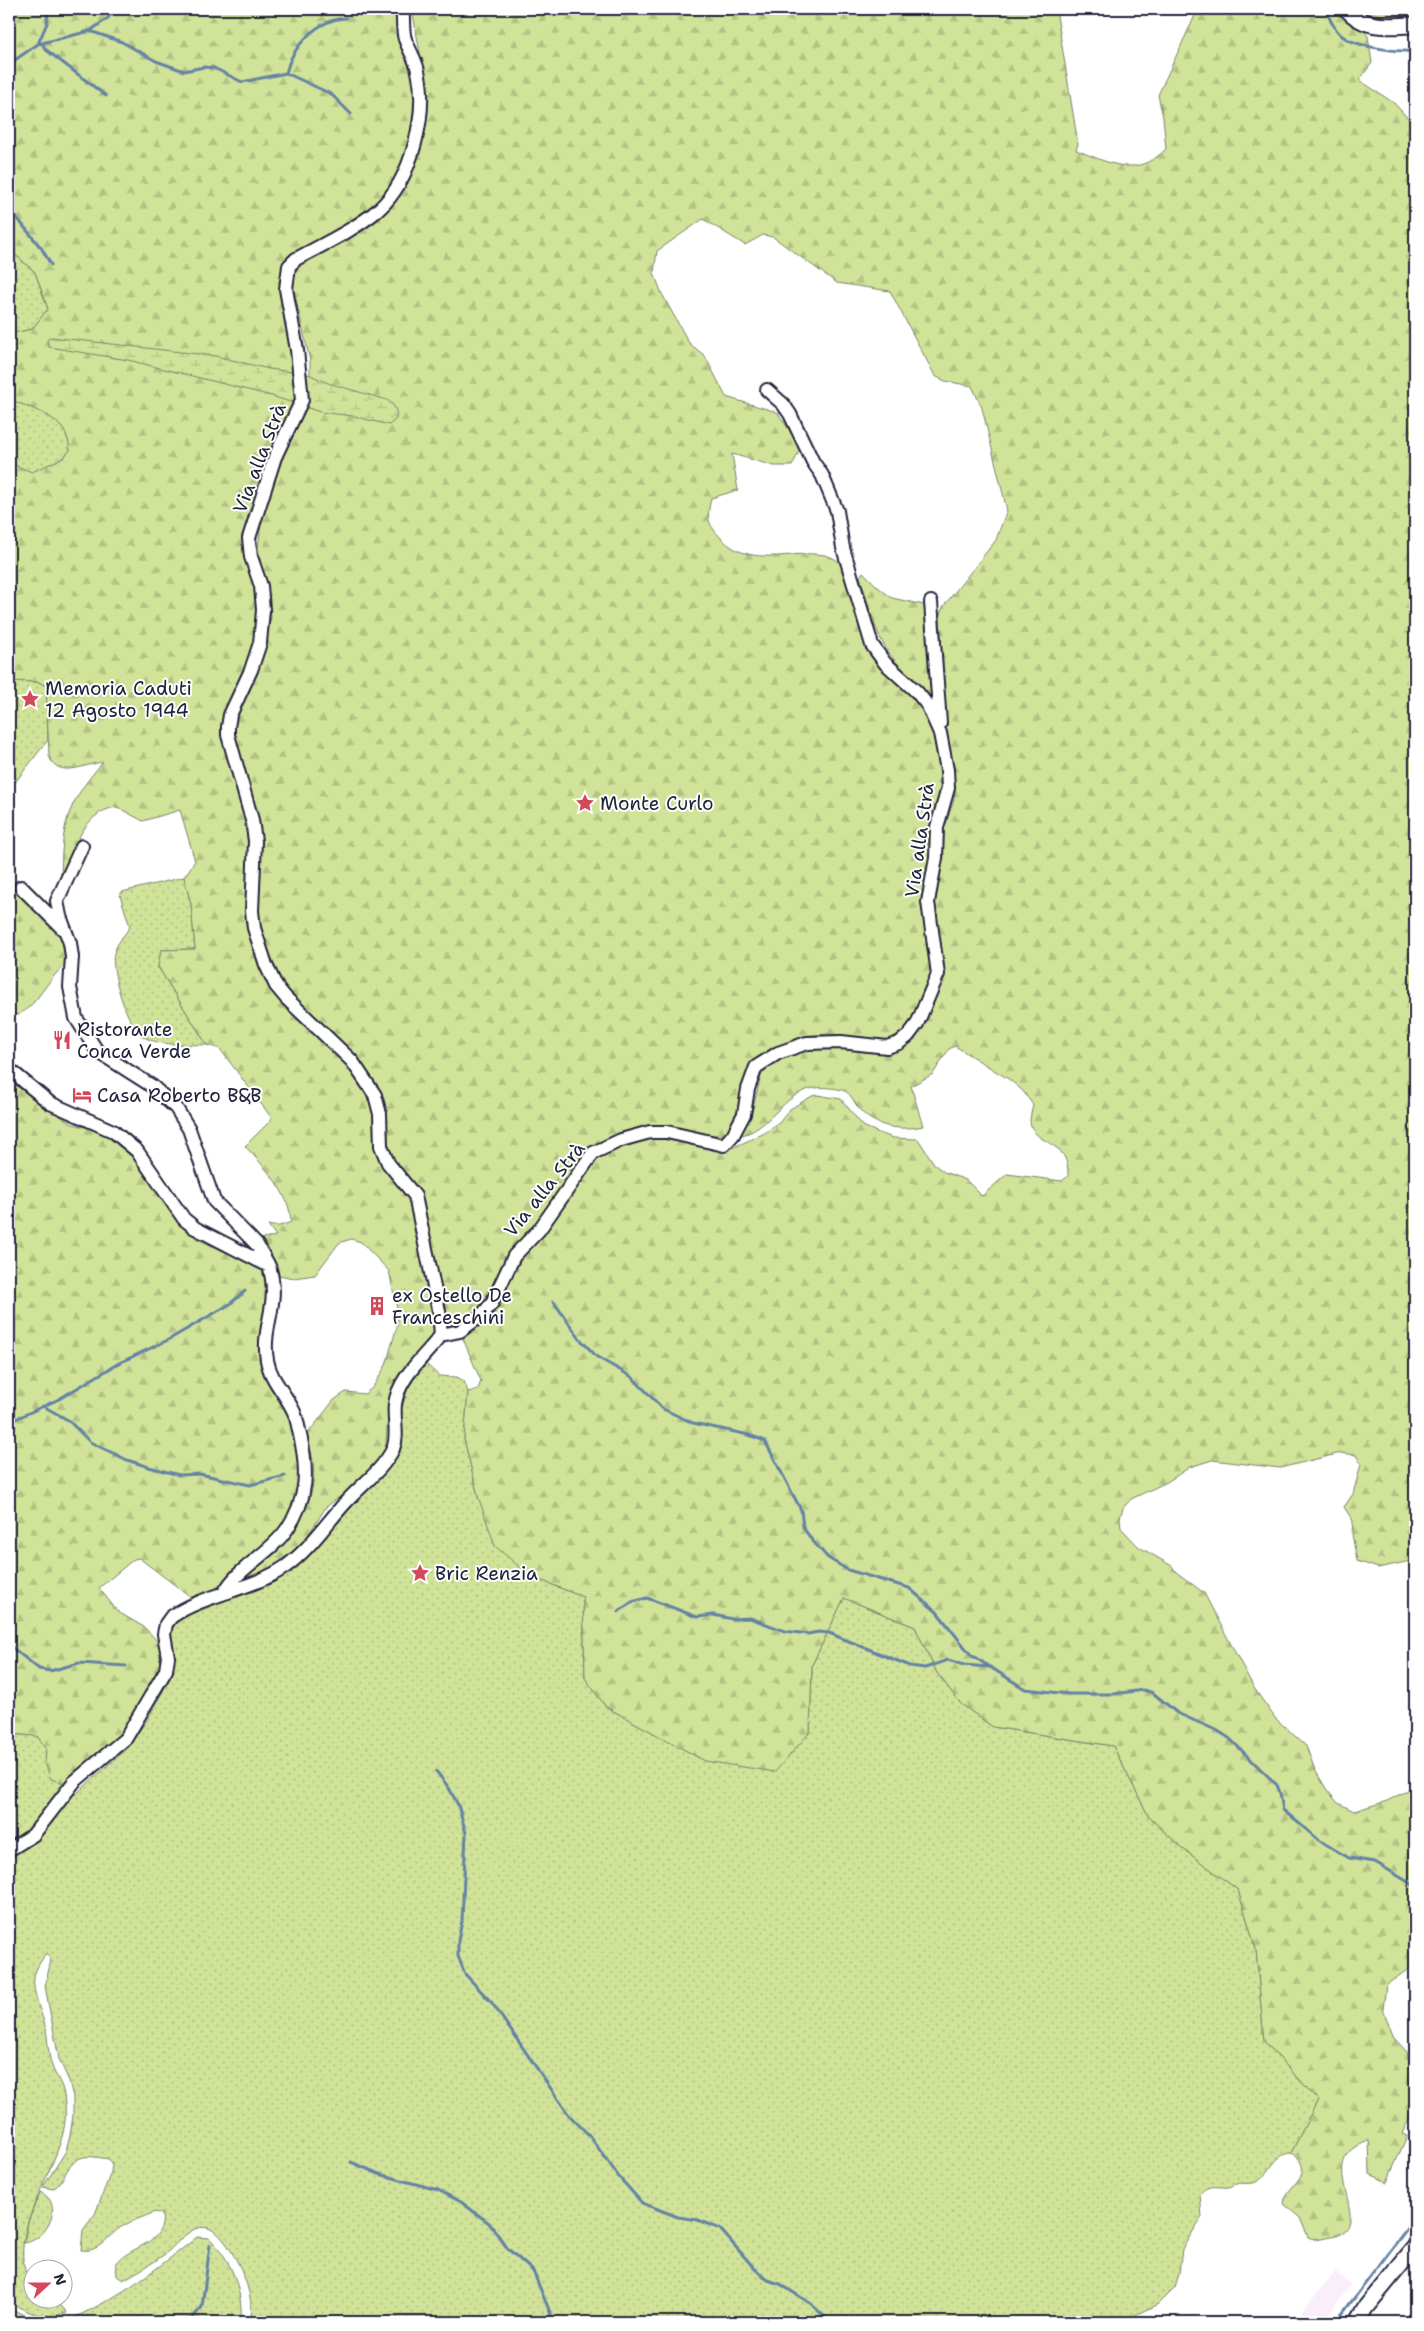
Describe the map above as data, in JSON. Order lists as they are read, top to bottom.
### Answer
{
  "streets": {
    "street": ["Via alla Strà"]
  },
  "places": {
    "place": ["Memoria Caduti 12 Agosto 1944", "Monte Curlo", "Bric Renzia"],
    "restaurant": ["Ristorante Conca Verde"],
    "hotel": ["Casa Roberto B&B"],
    "building": ["ex Ostello De Franceschini"]
  },
  "north": "right"
}
